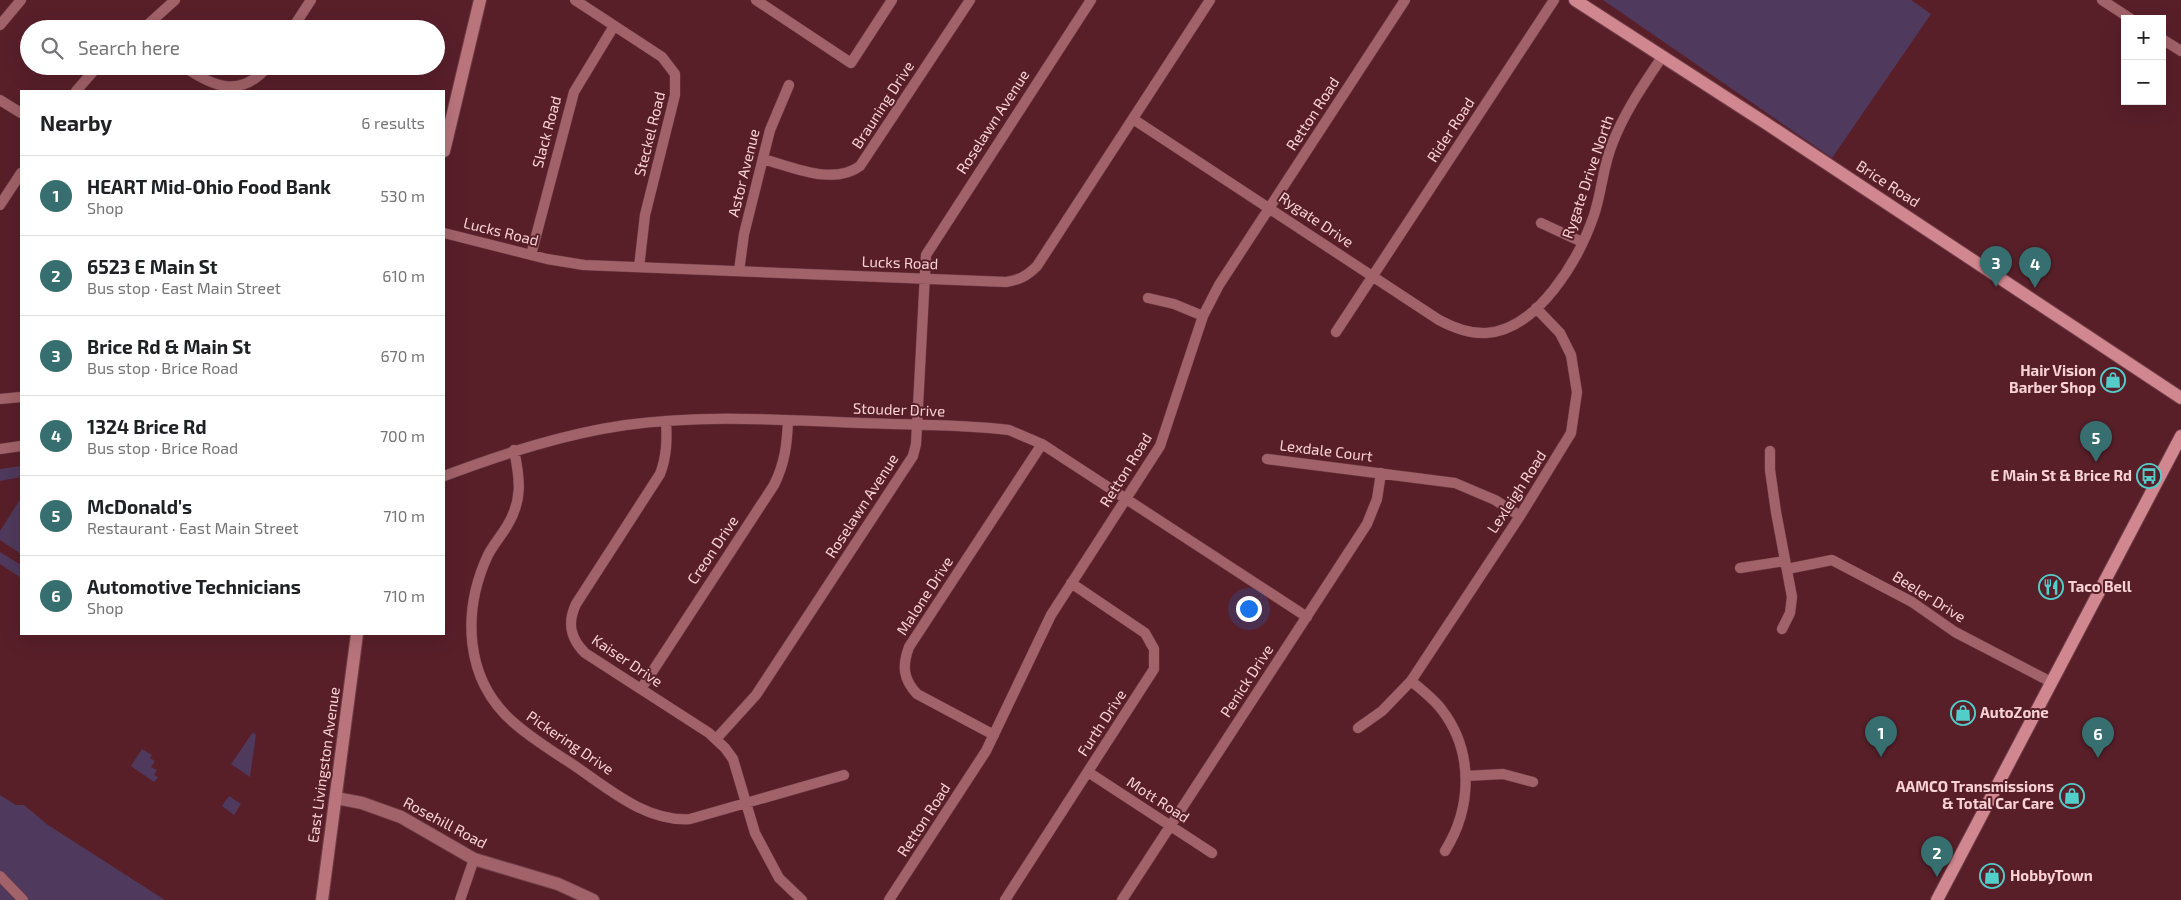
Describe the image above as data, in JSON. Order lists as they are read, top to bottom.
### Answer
{
  "streets": {
    "main road": ["Brice Road", "East Livingston Avenue"],
    "street": [
      "Brauning Drive",
      "Retton Road",
      "Roselawn Avenue",
      "Rider Road",
      "Slack Road",
      "Steckel Road",
      "Astor Avenue",
      "Rygate Drive North",
      "Rygate Drive",
      "Lucks Road",
      "Stouder Drive",
      "Lexdale Court",
      "Lexleigh Road",
      "Creon Drive",
      "Malone Drive",
      "Beeler Drive",
      "Kaiser Drive",
      "Penick Drive",
      "Furth Drive",
      "Pickering Drive",
      "Mott Road",
      "Rosehill Road"
    ]
  },
  "crossings": [
    ["Brauning Drive", "Astor Avenue"],
    ["Retton Road", "Rygate Drive"],
    ["Retton Road", "Stouder Drive"],
    ["Retton Road", "Malone Drive"],
    ["Retton Road", "Furth Drive"],
    ["Roselawn Avenue", "Lucks Road"],
    ["Roselawn Avenue", "Stouder Drive"],
    ["Roselawn Avenue", "Kaiser Drive"],
    ["Rider Road", "Rygate Drive"],
    ["Slack Road", "Steckel Road"],
    ["Slack Road", "Lucks Road"],
    ["Steckel Road", "Lucks Road"],
    ["Astor Avenue", "Lucks Road"],
    ["Rygate Drive North", "Brice Road"],
    ["Rygate Drive North", "Rygate Drive"],
    ["Rygate Drive North", "Lexleigh Road"],
    ["Rygate Drive", "Lucks Road"],
    ["Stouder Drive", "Creon Drive"],
    ["Stouder Drive", "Malone Drive"],
    ["Stouder Drive", "Kaiser Drive"],
    ["Stouder Drive", "Penick Drive"],
    ["Stouder Drive", "Pickering Drive"],
    ["Lexdale Court", "Lexleigh Road"],
    ["Lexdale Court", "Penick Drive"],
    ["Creon Drive", "Kaiser Drive"],
    ["Kaiser Drive", "Pickering Drive"],
    ["Penick Drive", "Mott Road"],
    ["Furth Drive", "Mott Road"],
    ["East Livingston Avenue", "Rosehill Road"]
  ],
  "places": {
    "shop": [
      "Hair Vision Barber Shop",
      "AutoZone",
      "AAMCO Transmissions & Total Car Care",
      "HobbyTown"
    ],
    "bus stop": ["E Main St & Brice Rd"],
    "restaurant": ["Taco Bell"]
  },
  "page": {
    "map_buttons": ["+", "−"],
    "search": "Search here",
    "heading": ["Nearby", "6 results"],
    "list": [
      {
        "mark": "1",
        "name": "HEART Mid-Ohio Food Bank",
        "note": "Shop",
        "value": "530 m"
      },
      {
        "mark": "2",
        "name": "6523 E Main St",
        "note": "Bus stop · East Main Street",
        "value": "610 m"
      },
      {
        "mark": "3",
        "name": "Brice Rd & Main St",
        "note": "Bus stop · Brice Road",
        "value": "670 m"
      },
      {
        "mark": "4",
        "name": "1324 Brice Rd",
        "note": "Bus stop · Brice Road",
        "value": "700 m"
      },
      {
        "mark": "5",
        "name": "McDonald's",
        "note": "Restaurant · East Main Street",
        "value": "710 m"
      },
      {
        "mark": "6",
        "name": "Automotive Technicians",
        "note": "Shop",
        "value": "710 m"
      }
    ],
    "pins": [
      "3",
      "4",
      "5",
      "1",
      "6",
      "2"
    ]
  }
}
